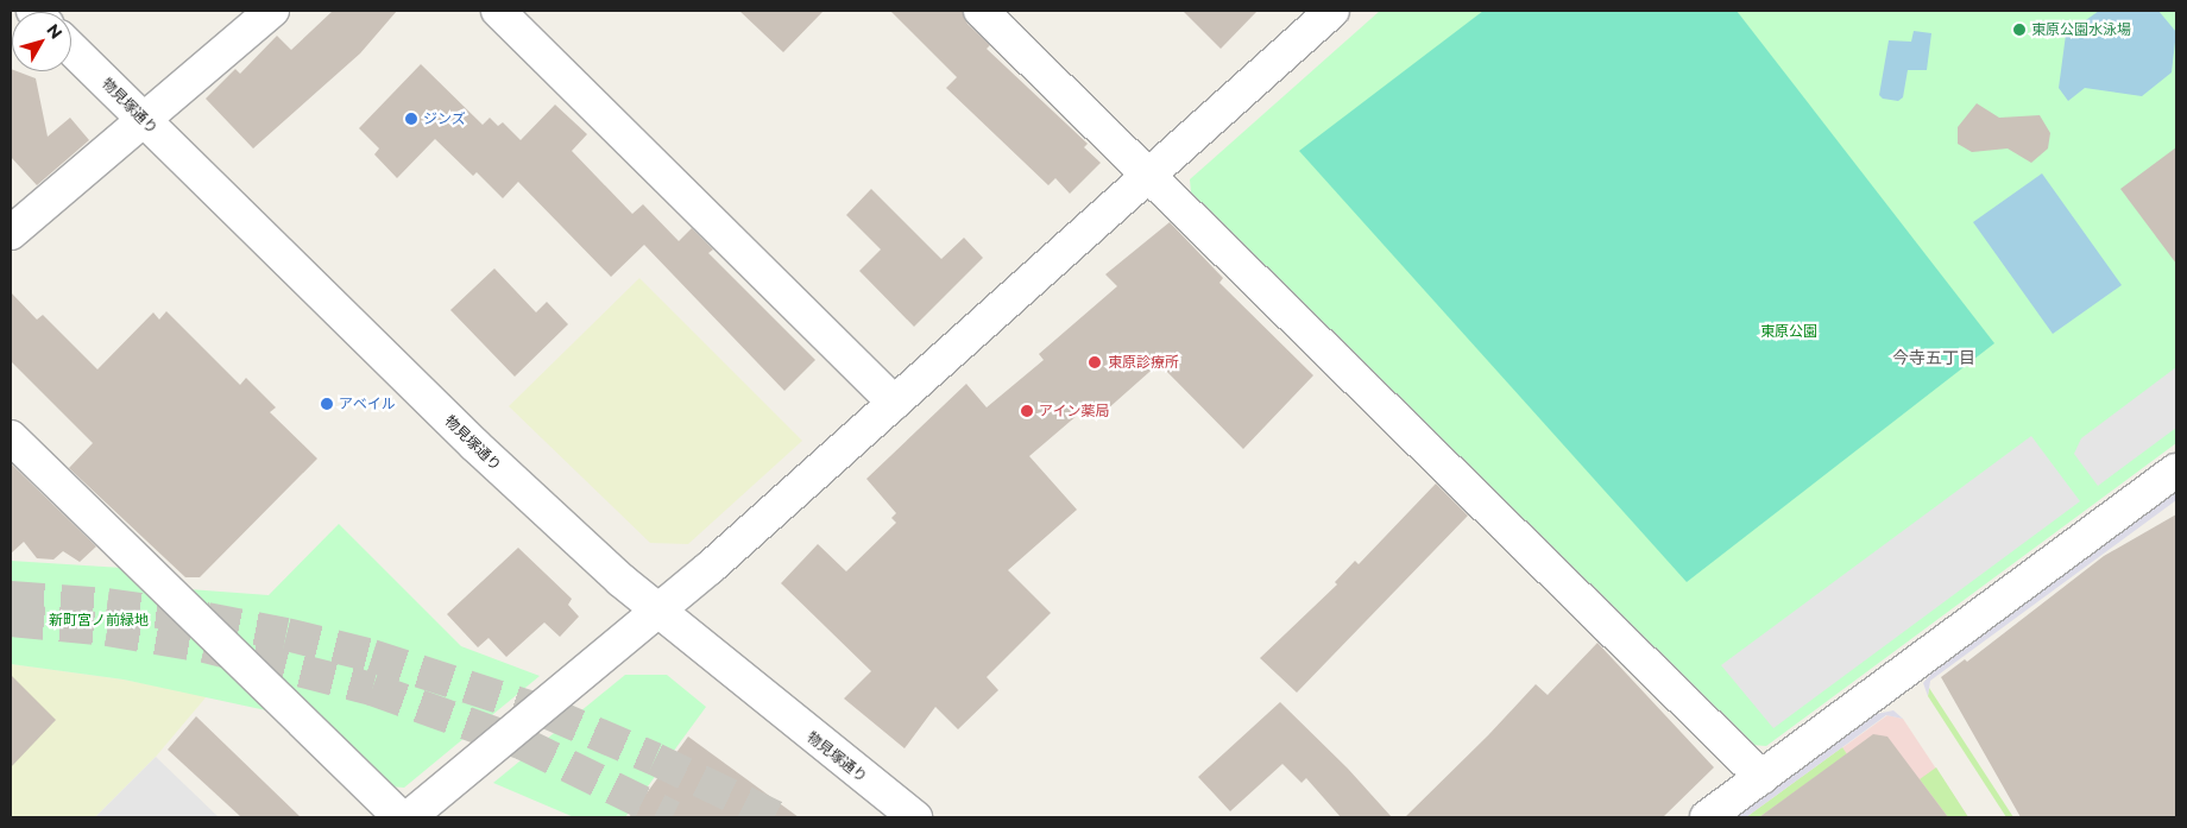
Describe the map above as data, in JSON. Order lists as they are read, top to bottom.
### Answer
{
  "streets": {
    "street": ["物見塚通り"]
  },
  "districts": ["今寺五丁目"],
  "parks": ["東原公園", "新町宮ノ前緑地"],
  "places": [
    "東原公園水泳場",
    "ジンズ",
    "東原診療所",
    "アベイル",
    "アイン薬局"
  ],
  "north": "top right"
}
